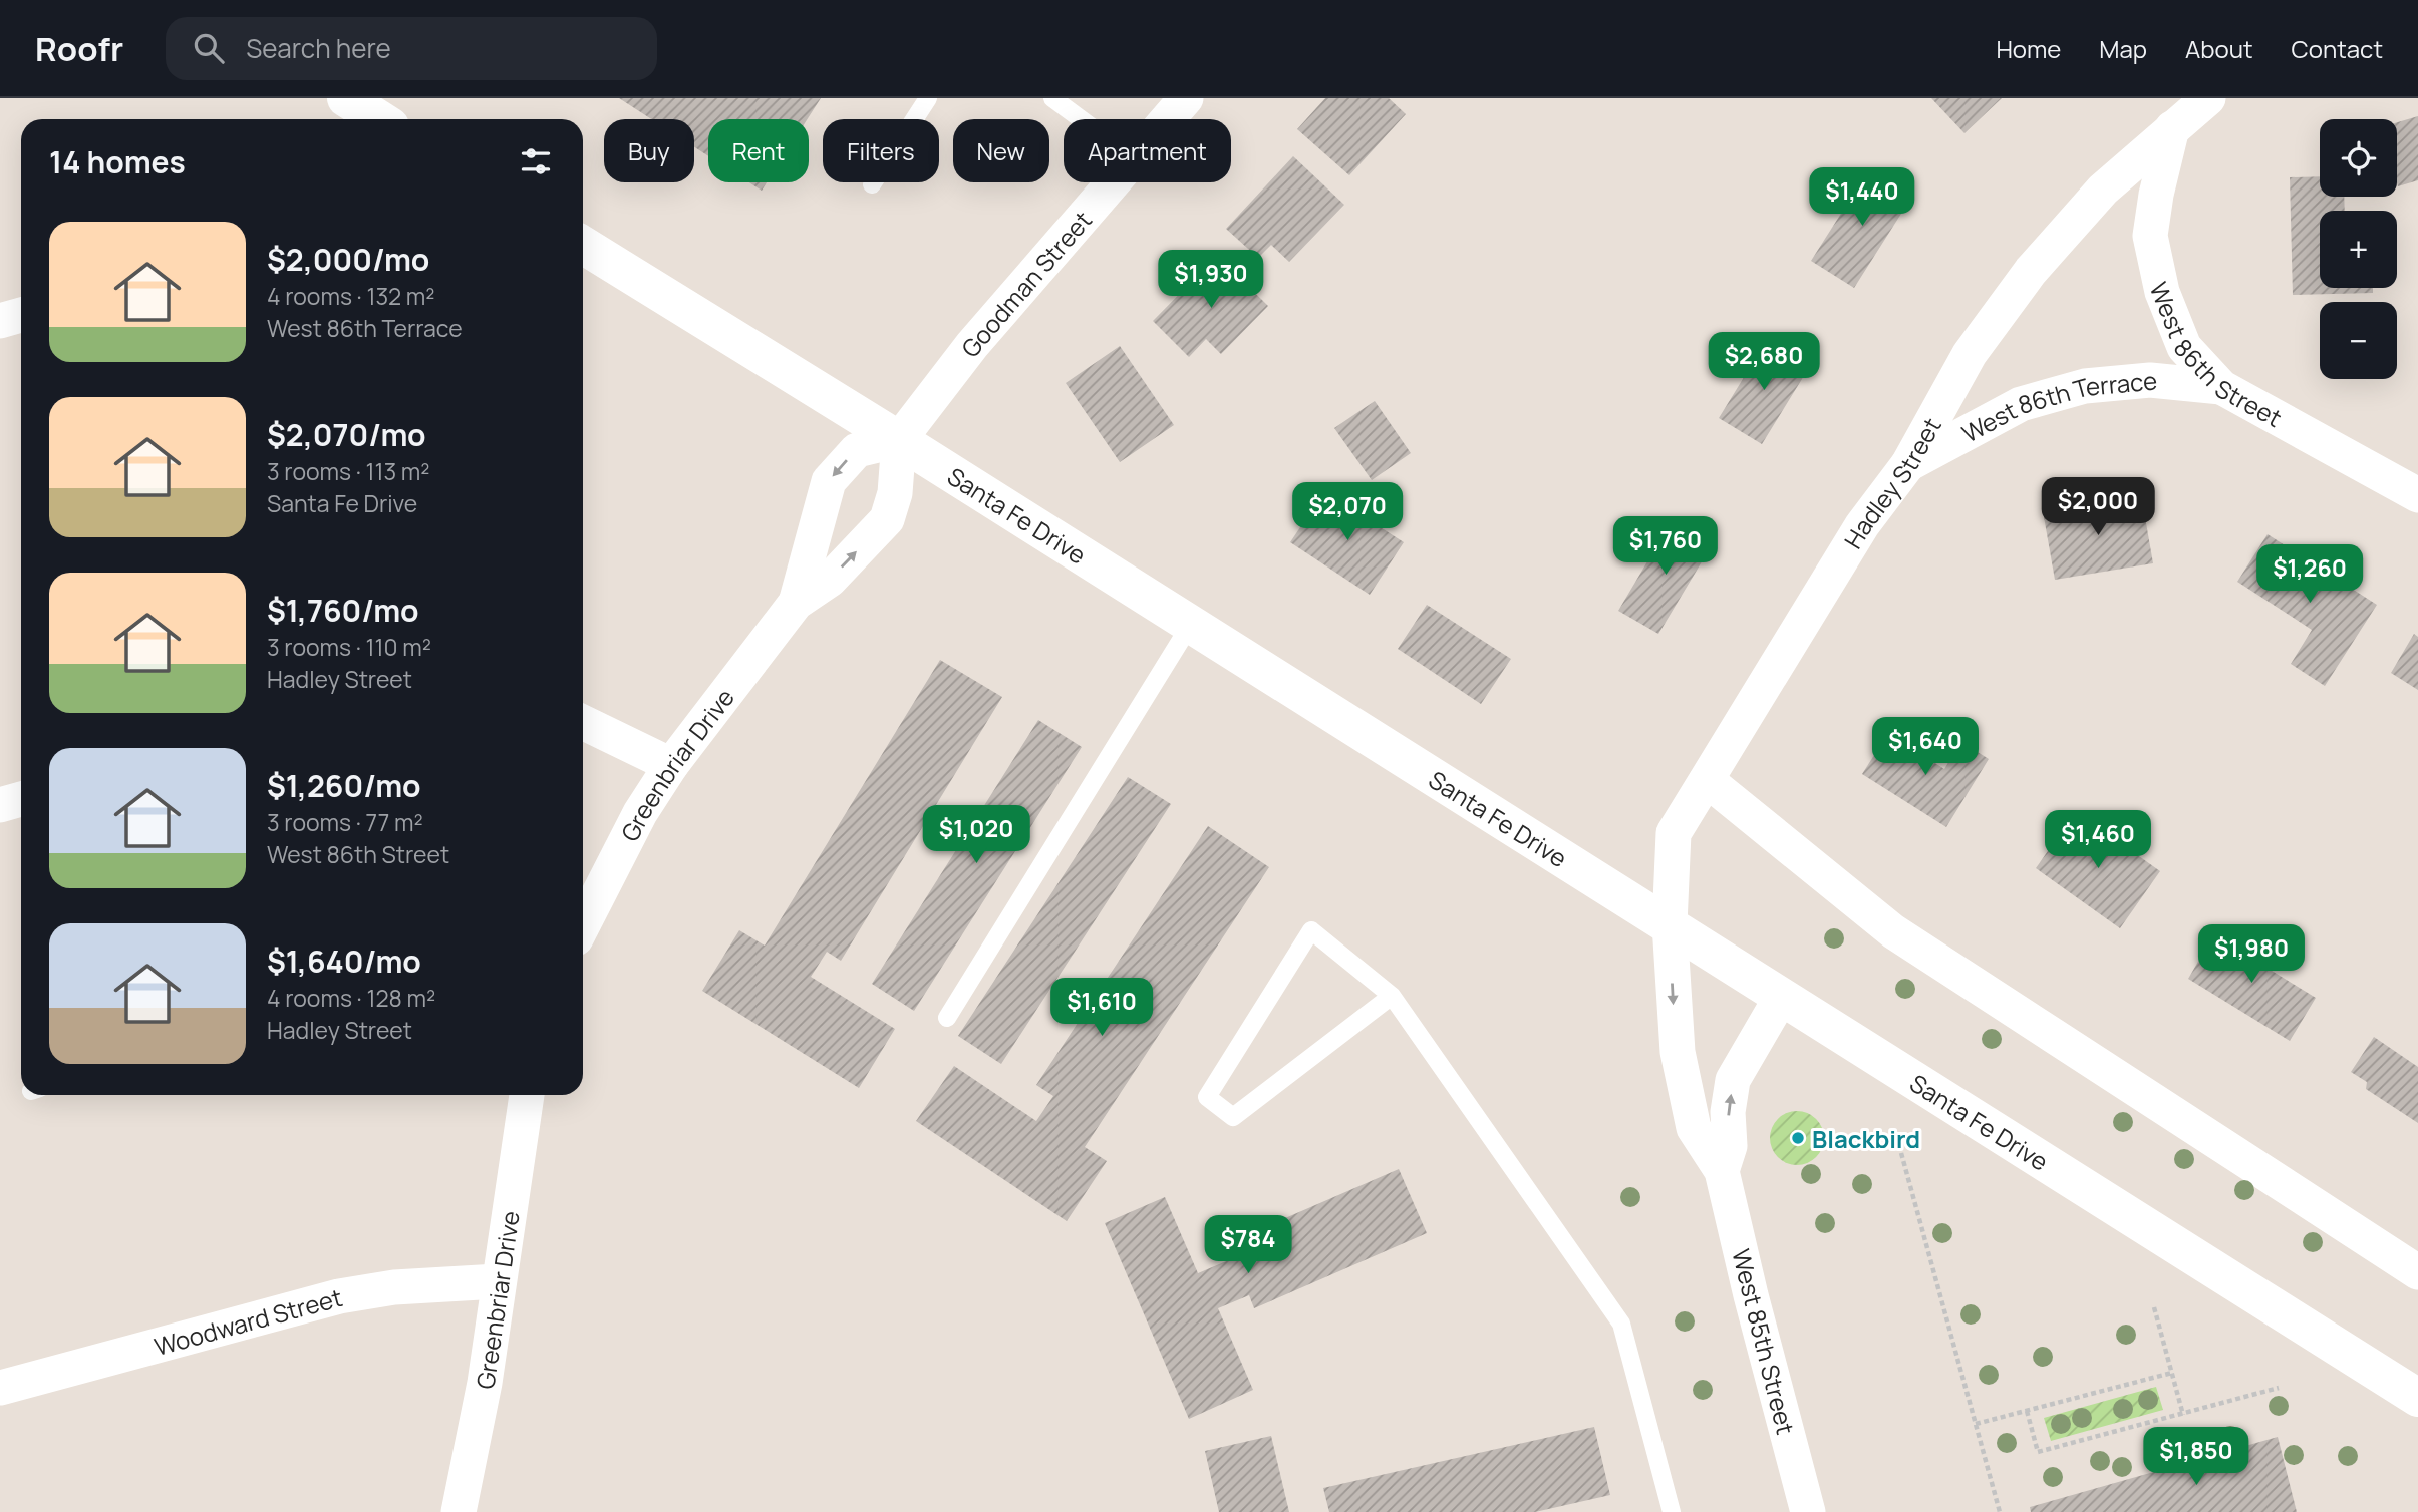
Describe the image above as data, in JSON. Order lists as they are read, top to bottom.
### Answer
{
  "streets": {
    "main road": ["Santa Fe Drive"],
    "street": [
      "Goodman Street",
      "West 86th Street",
      "West 86th Terrace",
      "Hadley Street",
      "Greenbriar Drive",
      "Woodward Street",
      "West 85th Street"
    ]
  },
  "crossings": [
    ["Goodman Street", "Santa Fe Drive"],
    ["Goodman Street", "Greenbriar Drive"],
    ["West 86th Street", "West 86th Terrace"],
    ["West 86th Street", "Hadley Street"],
    ["West 86th Terrace", "Hadley Street"],
    ["Hadley Street", "Santa Fe Drive"],
    ["Hadley Street", "West 85th Street"],
    ["Santa Fe Drive", "Greenbriar Drive"],
    ["Santa Fe Drive", "West 85th Street"],
    ["Greenbriar Drive", "Woodward Street"]
  ],
  "places": ["Blackbird"],
  "page": {
    "header": "Roofr",
    "search": "Search here",
    "nav": [
      "Home",
      "Map",
      "About",
      "Contact"
    ],
    "map_buttons": ["+", "−"],
    "chip": [
      "Buy",
      "Rent",
      "Filters",
      "New",
      "Apartment"
    ],
    "heading": "14 homes",
    "price": [
      "$1,440",
      "$1,930",
      "$2,680",
      "$2,000",
      "$2,070",
      "$1,760",
      "$1,260",
      "$1,640",
      "$1,020",
      "$1,460",
      "$1,980",
      "$1,610",
      "$784",
      "$1,850"
    ],
    "list": [
      {
        "name": "$2,000/mo",
        "note": "4 rooms · 132 m² · West 86th Terrace"
      },
      {
        "name": "$2,070/mo",
        "note": "3 rooms · 113 m² · Santa Fe Drive"
      },
      {
        "name": "$1,760/mo",
        "note": "3 rooms · 110 m² · Hadley Street"
      },
      {
        "name": "$1,260/mo",
        "note": "3 rooms · 77 m² · West 86th Street"
      },
      {
        "name": "$1,640/mo",
        "note": "4 rooms · 128 m² · Hadley Street"
      }
    ]
  }
}
